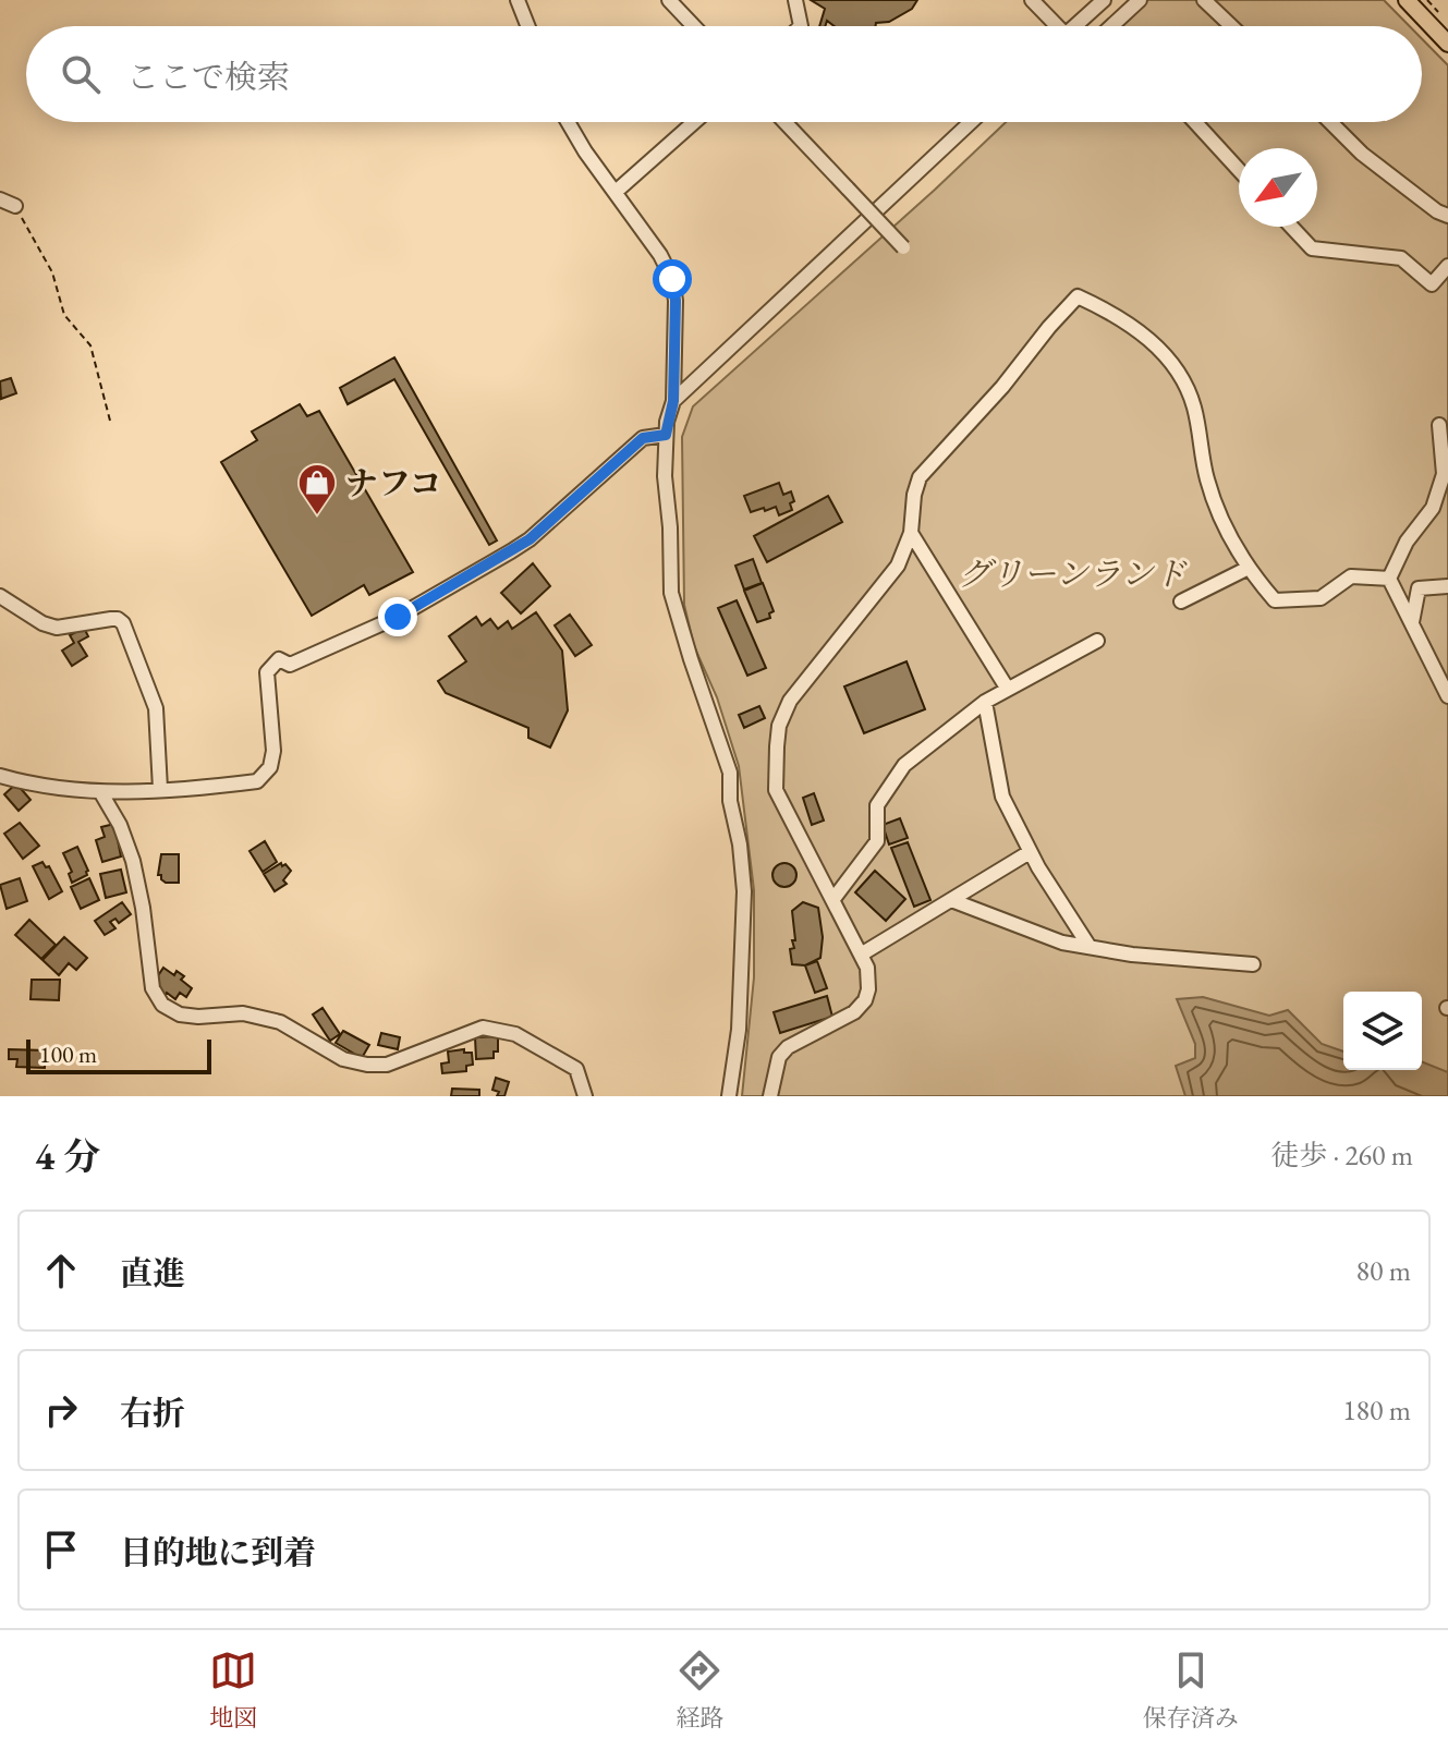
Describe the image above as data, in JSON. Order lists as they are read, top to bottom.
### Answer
{
  "parks": ["グリーンランド"],
  "places": {
    "shop": ["ナフコ"]
  },
  "scale_bar": "100 m",
  "north": "bottom left",
  "page": {
    "search": "ここで検索",
    "scale": "100 m",
    "heading": ["4 分", "徒歩 · 260 m"],
    "list": [
      ["直進", "80 m"],
      ["右折", "180 m"],
      "目的地に到着"
    ],
    "nav": ["地図", "経路", "保存済み"]
  }
}
